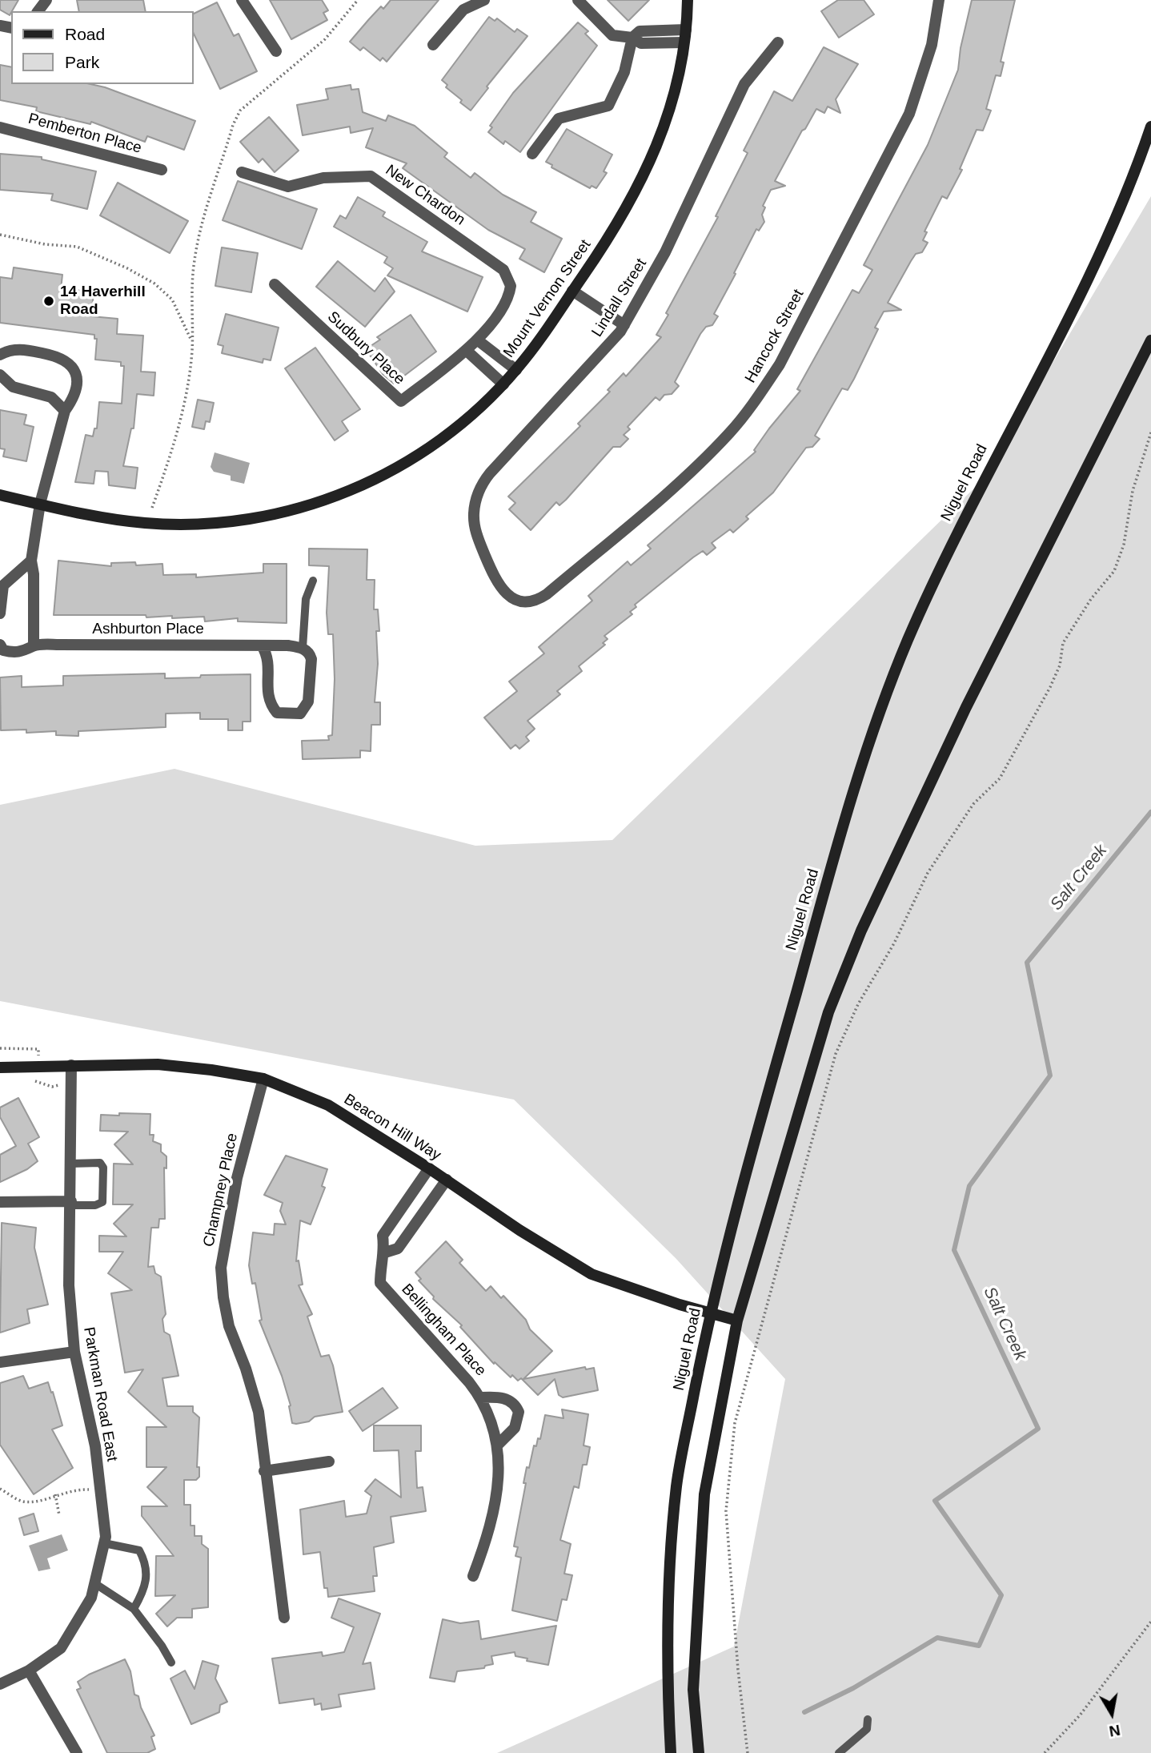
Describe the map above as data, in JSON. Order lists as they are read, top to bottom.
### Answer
{
  "streets": {
    "main road": ["Mount Vernon Street", "Niguel Road", "Beacon Hill Way"],
    "street": [
      "Pemberton Place",
      "New Chardon",
      "Lindall Street",
      "Hancock Street",
      "Sudbury Place",
      "Ashburton Place",
      "Champney Place",
      "Bellingham Place",
      "Parkman Road East"
    ]
  },
  "crossings": [
    ["New Chardon", "Sudbury Place"],
    ["Lindall Street", "Hancock Street"],
    ["Niguel Road", "Beacon Hill Way"],
    ["Beacon Hill Way", "Champney Place"],
    ["Beacon Hill Way", "Bellingham Place"],
    ["Beacon Hill Way", "Parkman Road East"]
  ],
  "water": ["Salt Creek"],
  "places": ["14 Haverhill Road"],
  "legend": ["Road", "Park"],
  "north": "bottom"
}
